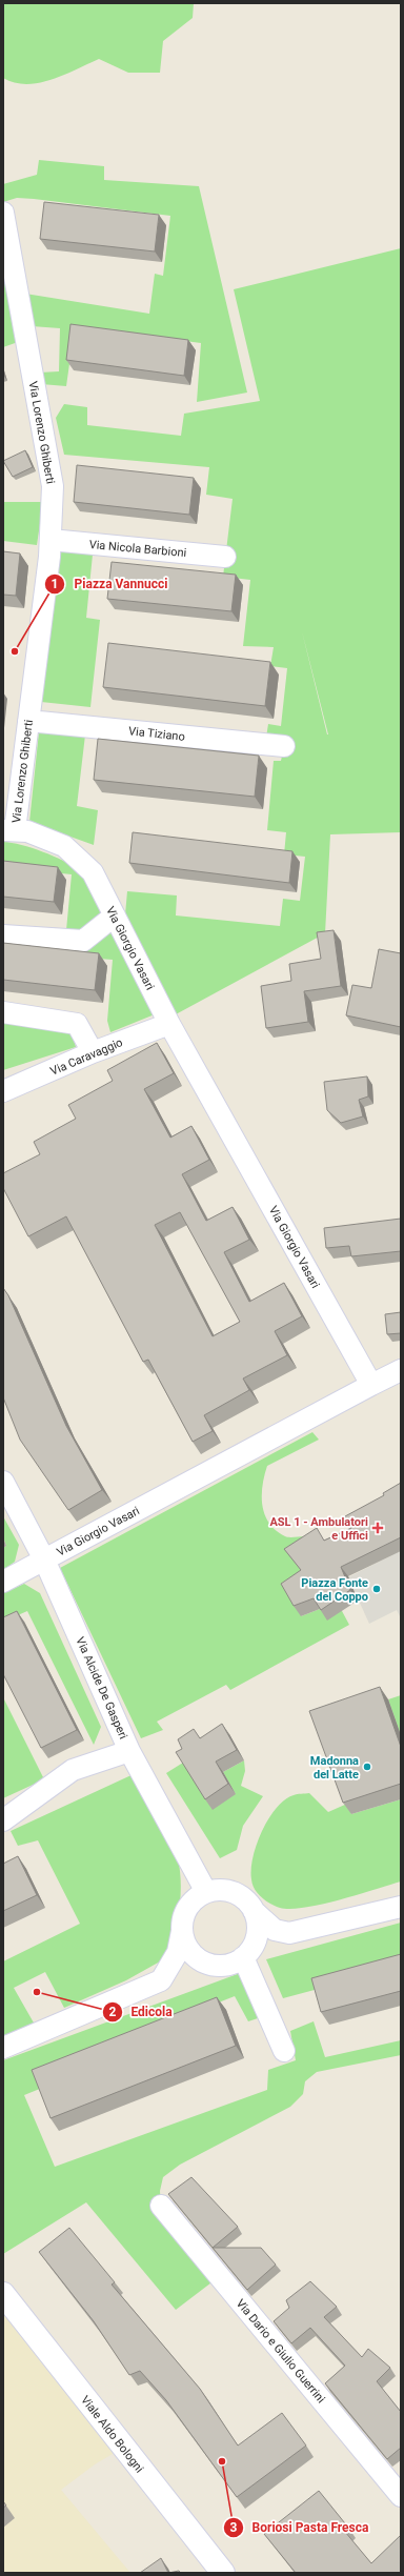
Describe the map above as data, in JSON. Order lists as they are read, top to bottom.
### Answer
{
  "streets": {
    "main road": ["Viale Aldo Bologni"],
    "street": [
      "Via Lorenzo Ghiberti",
      "Via Nicola Barbioni",
      "Via Tiziano",
      "Via Giorgio Vasari",
      "Via Caravaggio",
      "Via Alcide De Gasperi",
      "Via Dario e Giulio Guerrini"
    ]
  },
  "crossings": [
    ["Via Lorenzo Ghiberti", "Via Nicola Barbioni"],
    ["Via Lorenzo Ghiberti", "Via Tiziano"],
    ["Via Lorenzo Ghiberti", "Via Giorgio Vasari"],
    ["Via Giorgio Vasari", "Via Caravaggio"],
    ["Via Giorgio Vasari", "Via Alcide De Gasperi"]
  ],
  "places": {
    "other": [
      "Piazza Vannucci",
      "Piazza Fonte del Coppo",
      "Madonna del Latte",
      "Edicola",
      "Boriosi Pasta Fresca"
    ],
    "health": ["ASL 1 - Ambulatori e Uffici"]
  }
}
